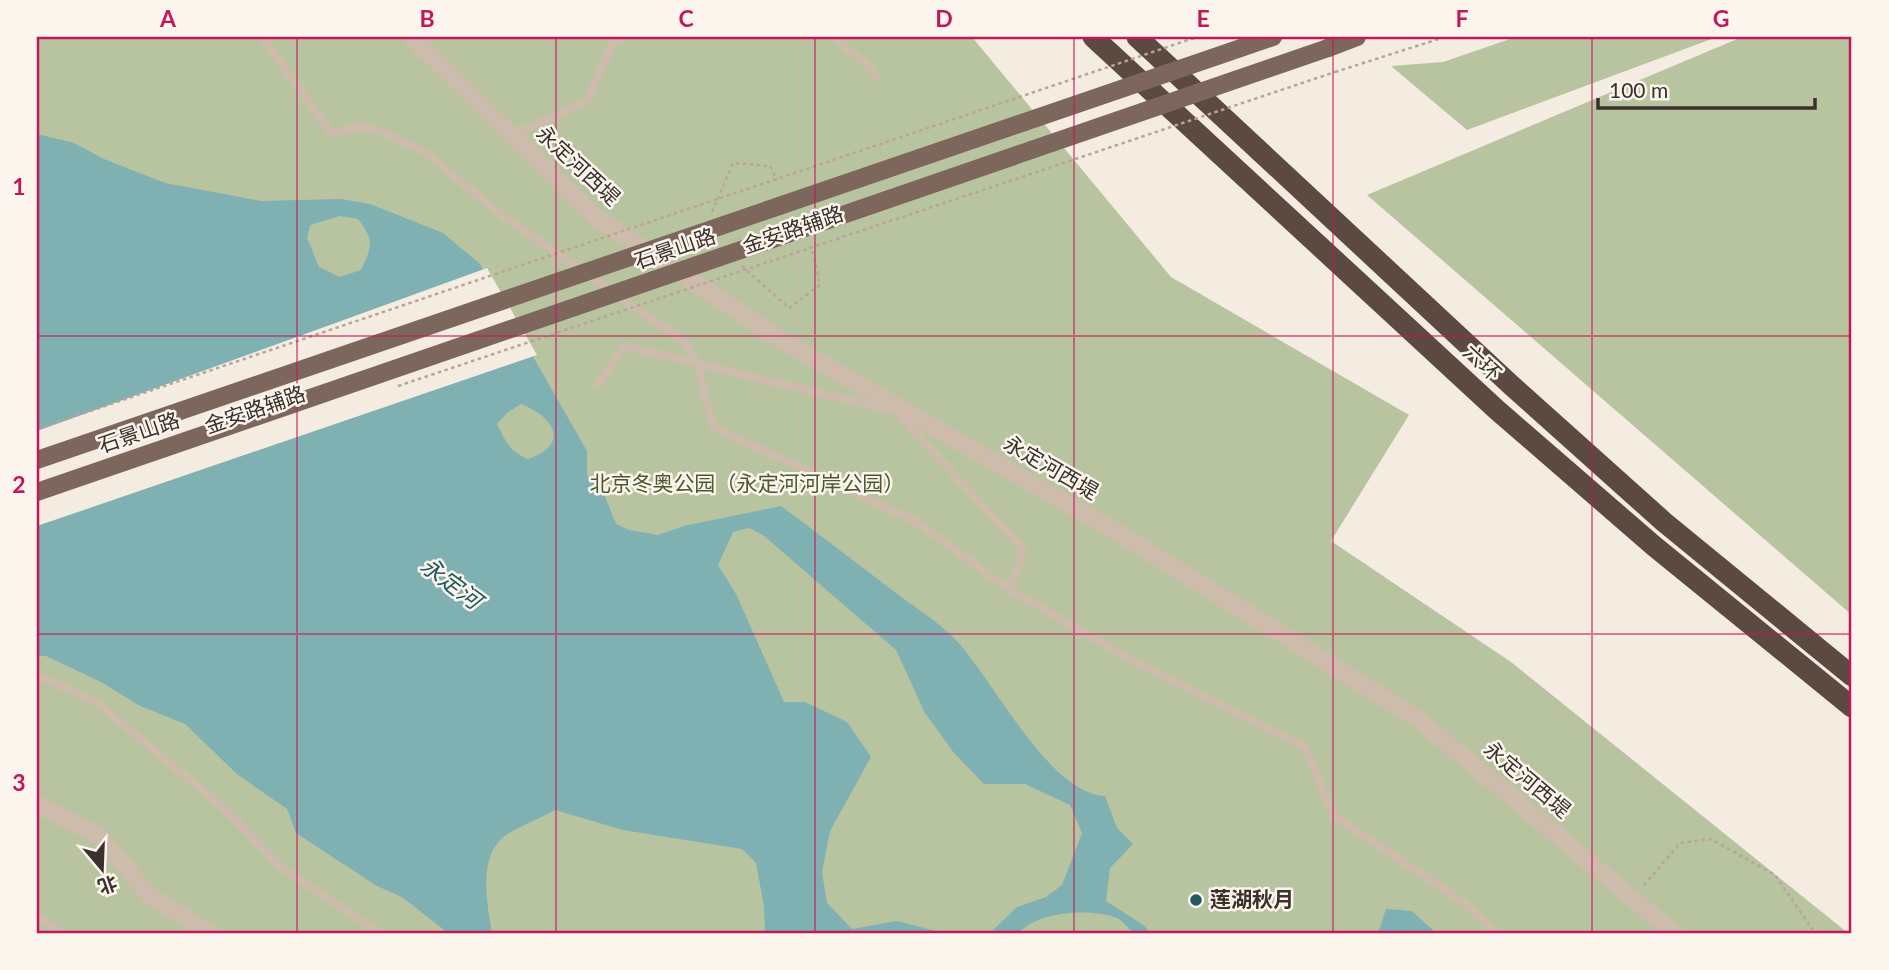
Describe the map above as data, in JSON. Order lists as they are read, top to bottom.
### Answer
{
  "streets": {
    "highway": ["六环"],
    "main road": ["石景山路"],
    "street": ["永定河西堤"],
    "path": ["金安路辅路"]
  },
  "water": ["永定河"],
  "parks": ["北京冬奥公园（永定河河岸公园）"],
  "places": ["莲湖秋月"],
  "scale_bar": "100 m",
  "north": "bottom",
  "grid": {
    "columns": [
      "A",
      "B",
      "C",
      "D",
      "E",
      "F",
      "G"
    ],
    "rows": ["1", "2", "3"]
  }
}
